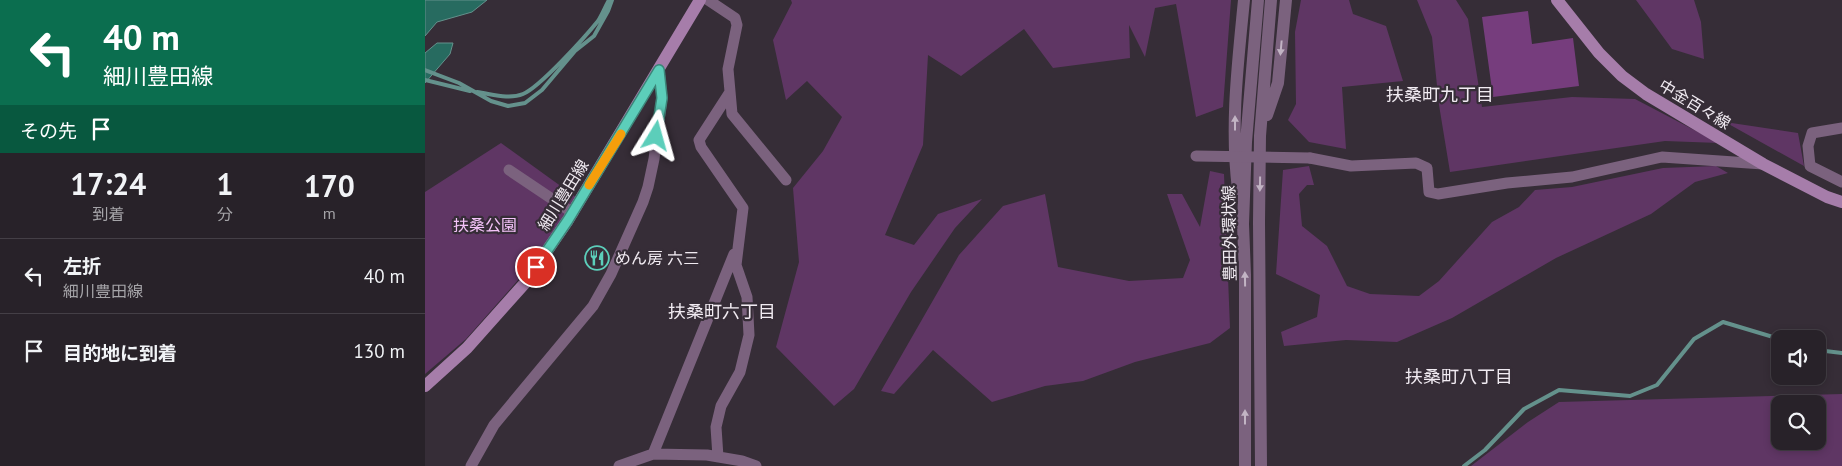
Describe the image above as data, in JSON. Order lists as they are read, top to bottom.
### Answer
{
  "streets": {
    "main road": ["中金百々線", "細川豊田線"],
    "street": ["豊田外環状線"]
  },
  "districts": ["扶桑町九丁目", "扶桑町六丁目", "扶桑町八丁目"],
  "parks": ["扶桑公園"],
  "places": {
    "restaurant": ["めん房 六三"]
  },
  "page": {
    "turn": ["40 m", "細川豊田線"],
    "then": "その先",
    "eta": [
      "17:24",
      "到着",
      "1",
      "分",
      "170",
      "m"
    ],
    "list": [
      {
        "name": "左折",
        "note": "細川豊田線",
        "value": "40 m"
      },
      {
        "name": "目的地に到着",
        "value": "130 m"
      }
    ]
  }
}
